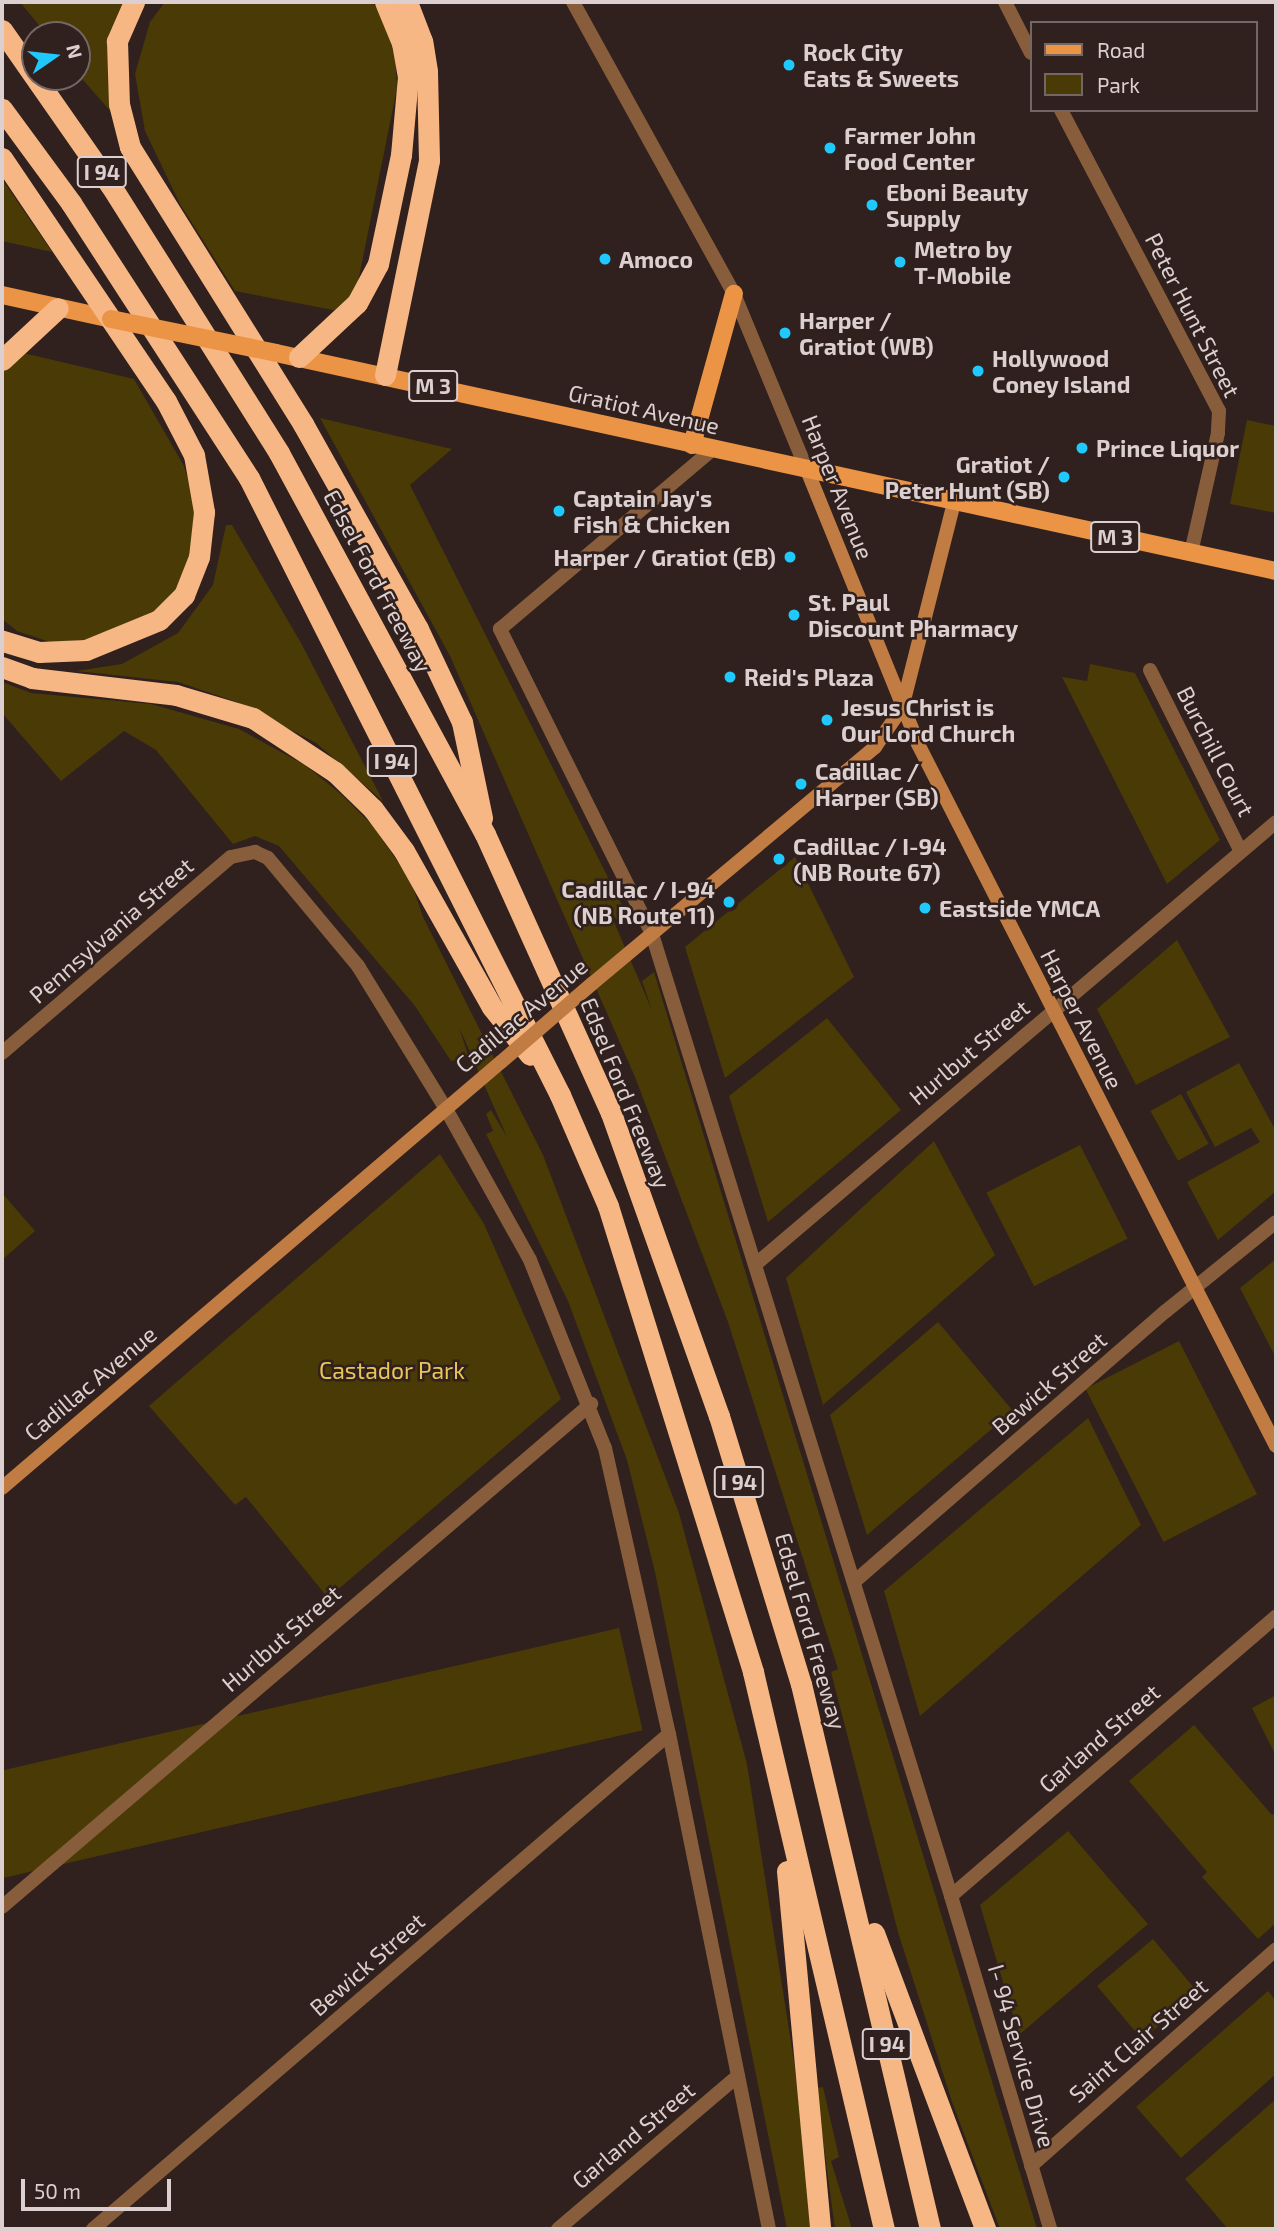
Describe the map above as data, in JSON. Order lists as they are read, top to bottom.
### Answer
{
  "streets": {
    "highway": ["I 94", "Edsel Ford Freeway"],
    "main road": [
      "M 3",
      "Gratiot Avenue",
      "Harper Avenue",
      "Cadillac Avenue"
    ],
    "street": [
      "Peter Hunt Street",
      "Burchill Court",
      "Pennsylvania Street",
      "Hurlbut Street",
      "Bewick Street",
      "Garland Street",
      "Saint Clair Street",
      "I- 94 Service Drive"
    ]
  },
  "crossings": [
    ["Peter Hunt Street", "Gratiot Avenue"],
    ["Gratiot Avenue", "Harper Avenue"],
    ["Gratiot Avenue", "Cadillac Avenue"],
    ["Harper Avenue", "Cadillac Avenue"],
    ["Harper Avenue", "Hurlbut Street"],
    ["Harper Avenue", "Bewick Street"],
    ["Burchill Court", "Hurlbut Street"],
    ["Pennsylvania Street", "Cadillac Avenue"],
    ["Garland Street", "I- 94 Service Drive"],
    ["Saint Clair Street", "I- 94 Service Drive"]
  ],
  "parks": ["Castador Park"],
  "places": [
    "Rock City Eats & Sweets",
    "Farmer John Food Center",
    "Eboni Beauty Supply",
    "Amoco",
    "Metro by T-Mobile",
    "Harper / Gratiot (WB)",
    "Hollywood Coney Island",
    "Prince Liquor",
    "Gratiot / Peter Hunt (SB)",
    "Captain Jay's Fish & Chicken",
    "Harper / Gratiot (EB)",
    "St. Paul Discount Pharmacy",
    "Reid's Plaza",
    "Jesus Christ is Our Lord Church",
    "Cadillac / Harper (SB)",
    "Cadillac / I-94 (NB Route 67)",
    "Cadillac / I-94 (NB Route 11)",
    "Eastside YMCA"
  ],
  "legend": ["Road", "Park"],
  "scale_bar": "50 m",
  "north": "right"
}
